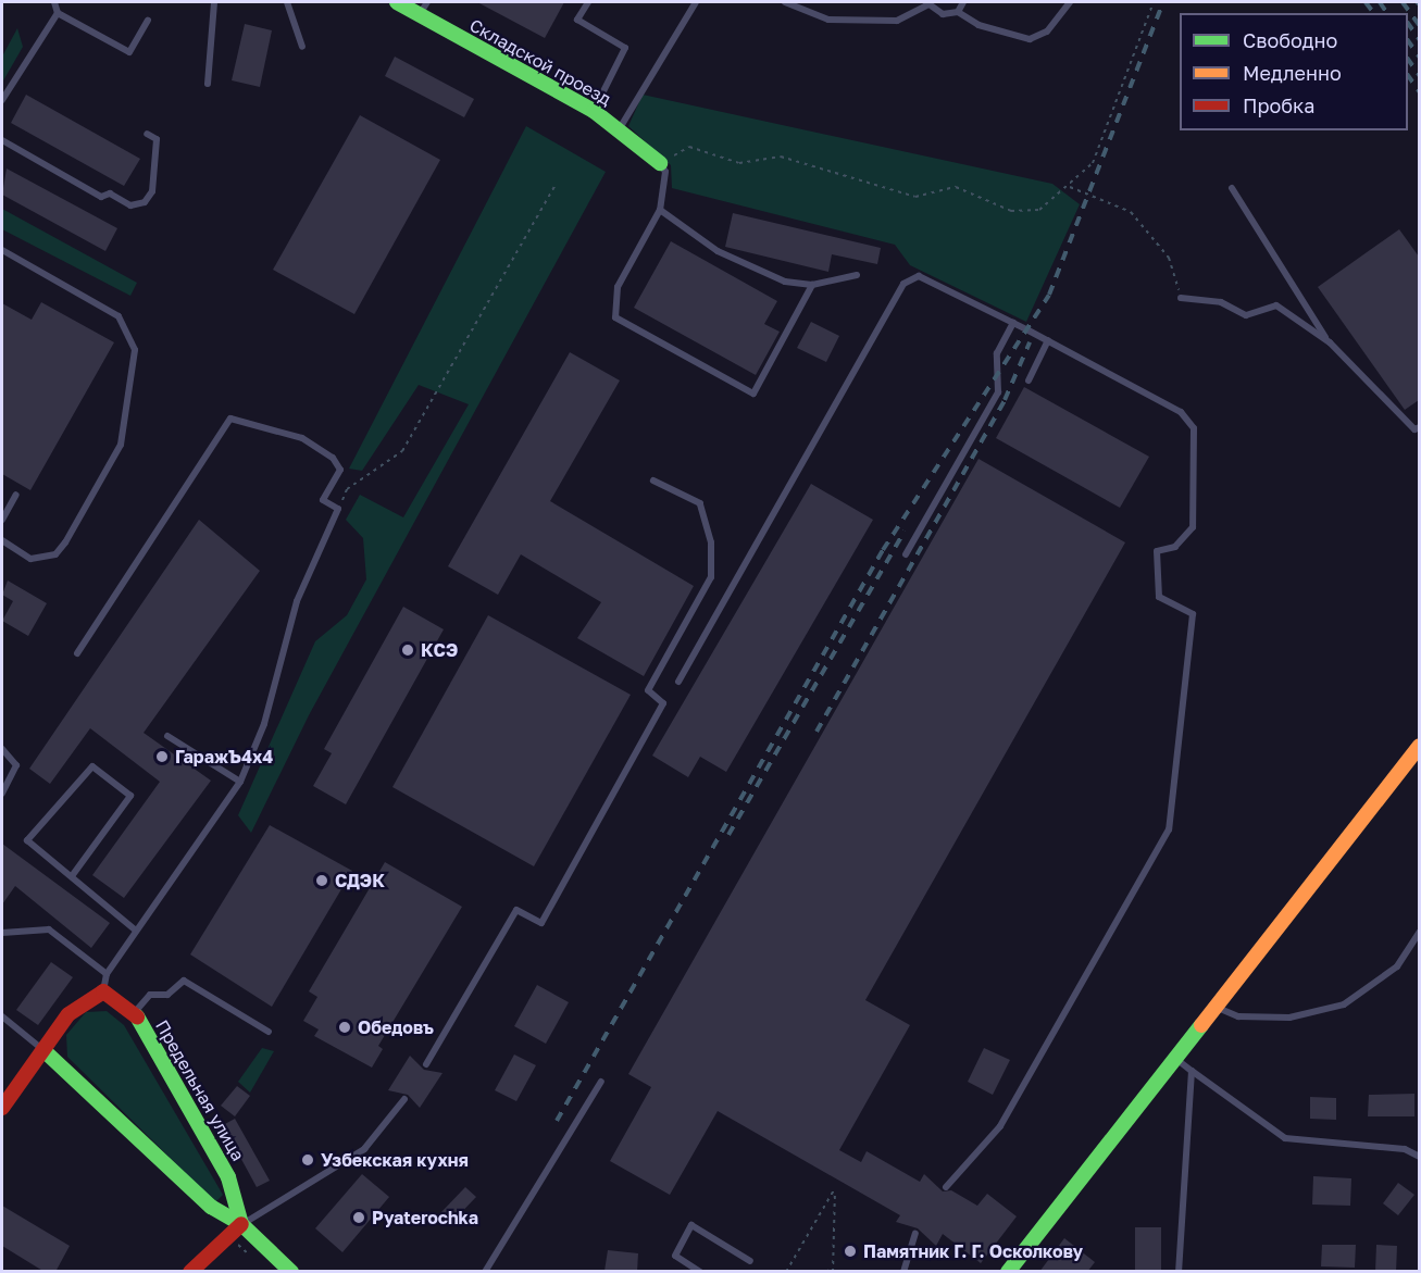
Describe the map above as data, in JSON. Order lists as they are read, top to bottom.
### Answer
{
  "streets": {
    "street": ["Складской проезд", "Предельная улица"]
  },
  "places": [
    "КСЭ",
    "ГаражЪ4х4",
    "СДЭК",
    "Обедовъ",
    "Узбекская кухня",
    "Pyaterochka",
    "Памятник Г. Г. Осколкову"
  ],
  "legend": ["Свободно", "Медленно", "Пробка"]
}
